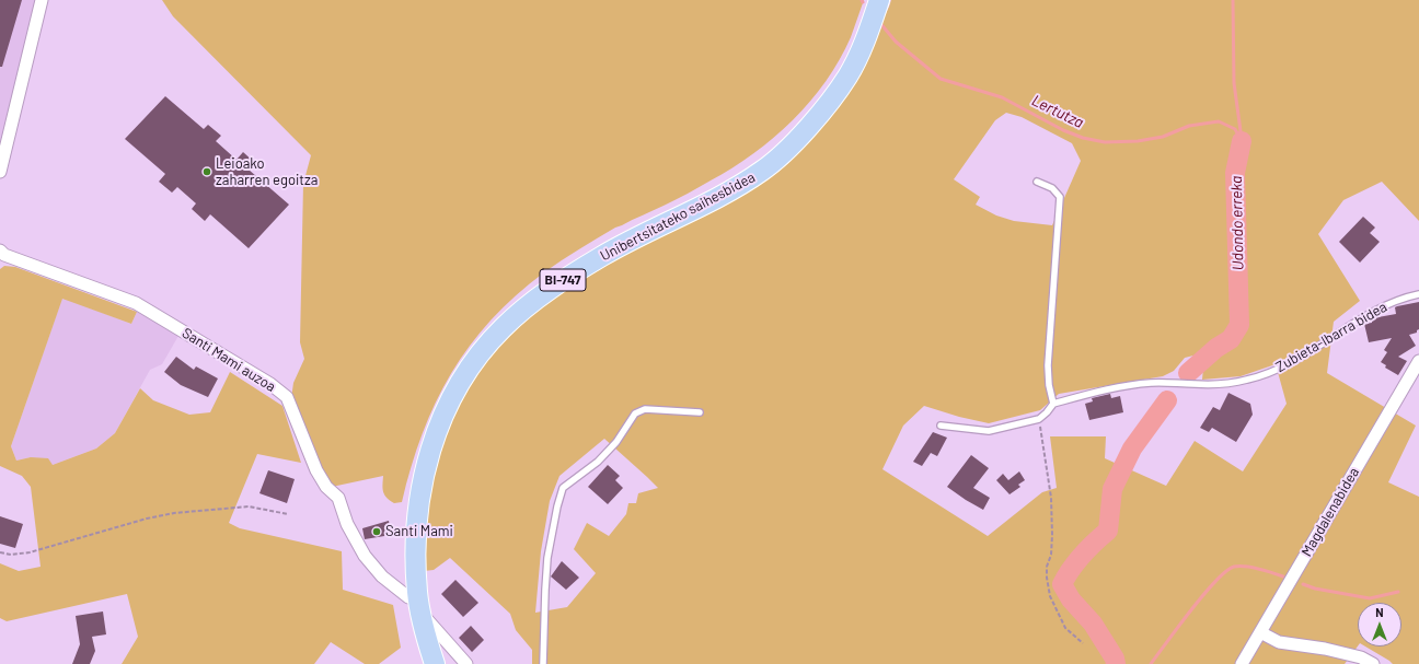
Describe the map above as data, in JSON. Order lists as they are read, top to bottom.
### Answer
{
  "streets": {
    "main road": ["Unibertsitateko saihesbidea", "BI-747"],
    "street": ["Santi Mami auzoa", "Magdalenabidea"],
    "lane": ["Zubieta-Ibarra bidea"]
  },
  "crossings": [
    ["Unibertsitateko saihesbidea", "Santi Mami auzoa"]
  ],
  "water": ["Lertutza", "Udondo erreka"],
  "places": ["Leioako zaharren egoitza", "Santi Mami"],
  "north": "top"
}
